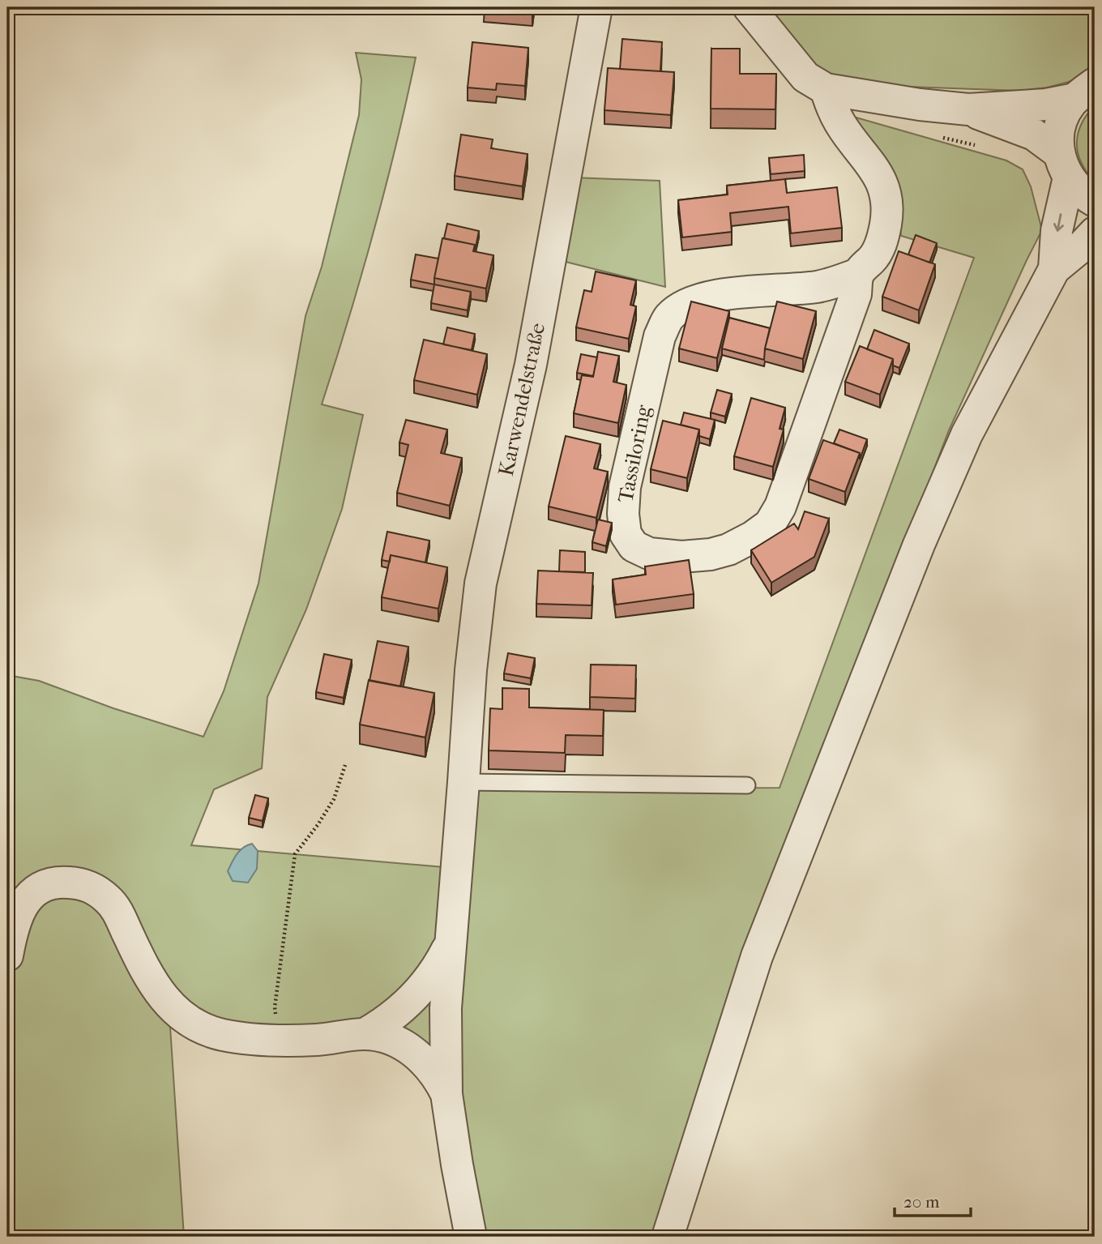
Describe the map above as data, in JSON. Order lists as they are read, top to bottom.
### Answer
{
  "streets": {
    "street": ["Karwendelstraße", "Tassiloring"]
  },
  "scale_bar": "20 m"
}
